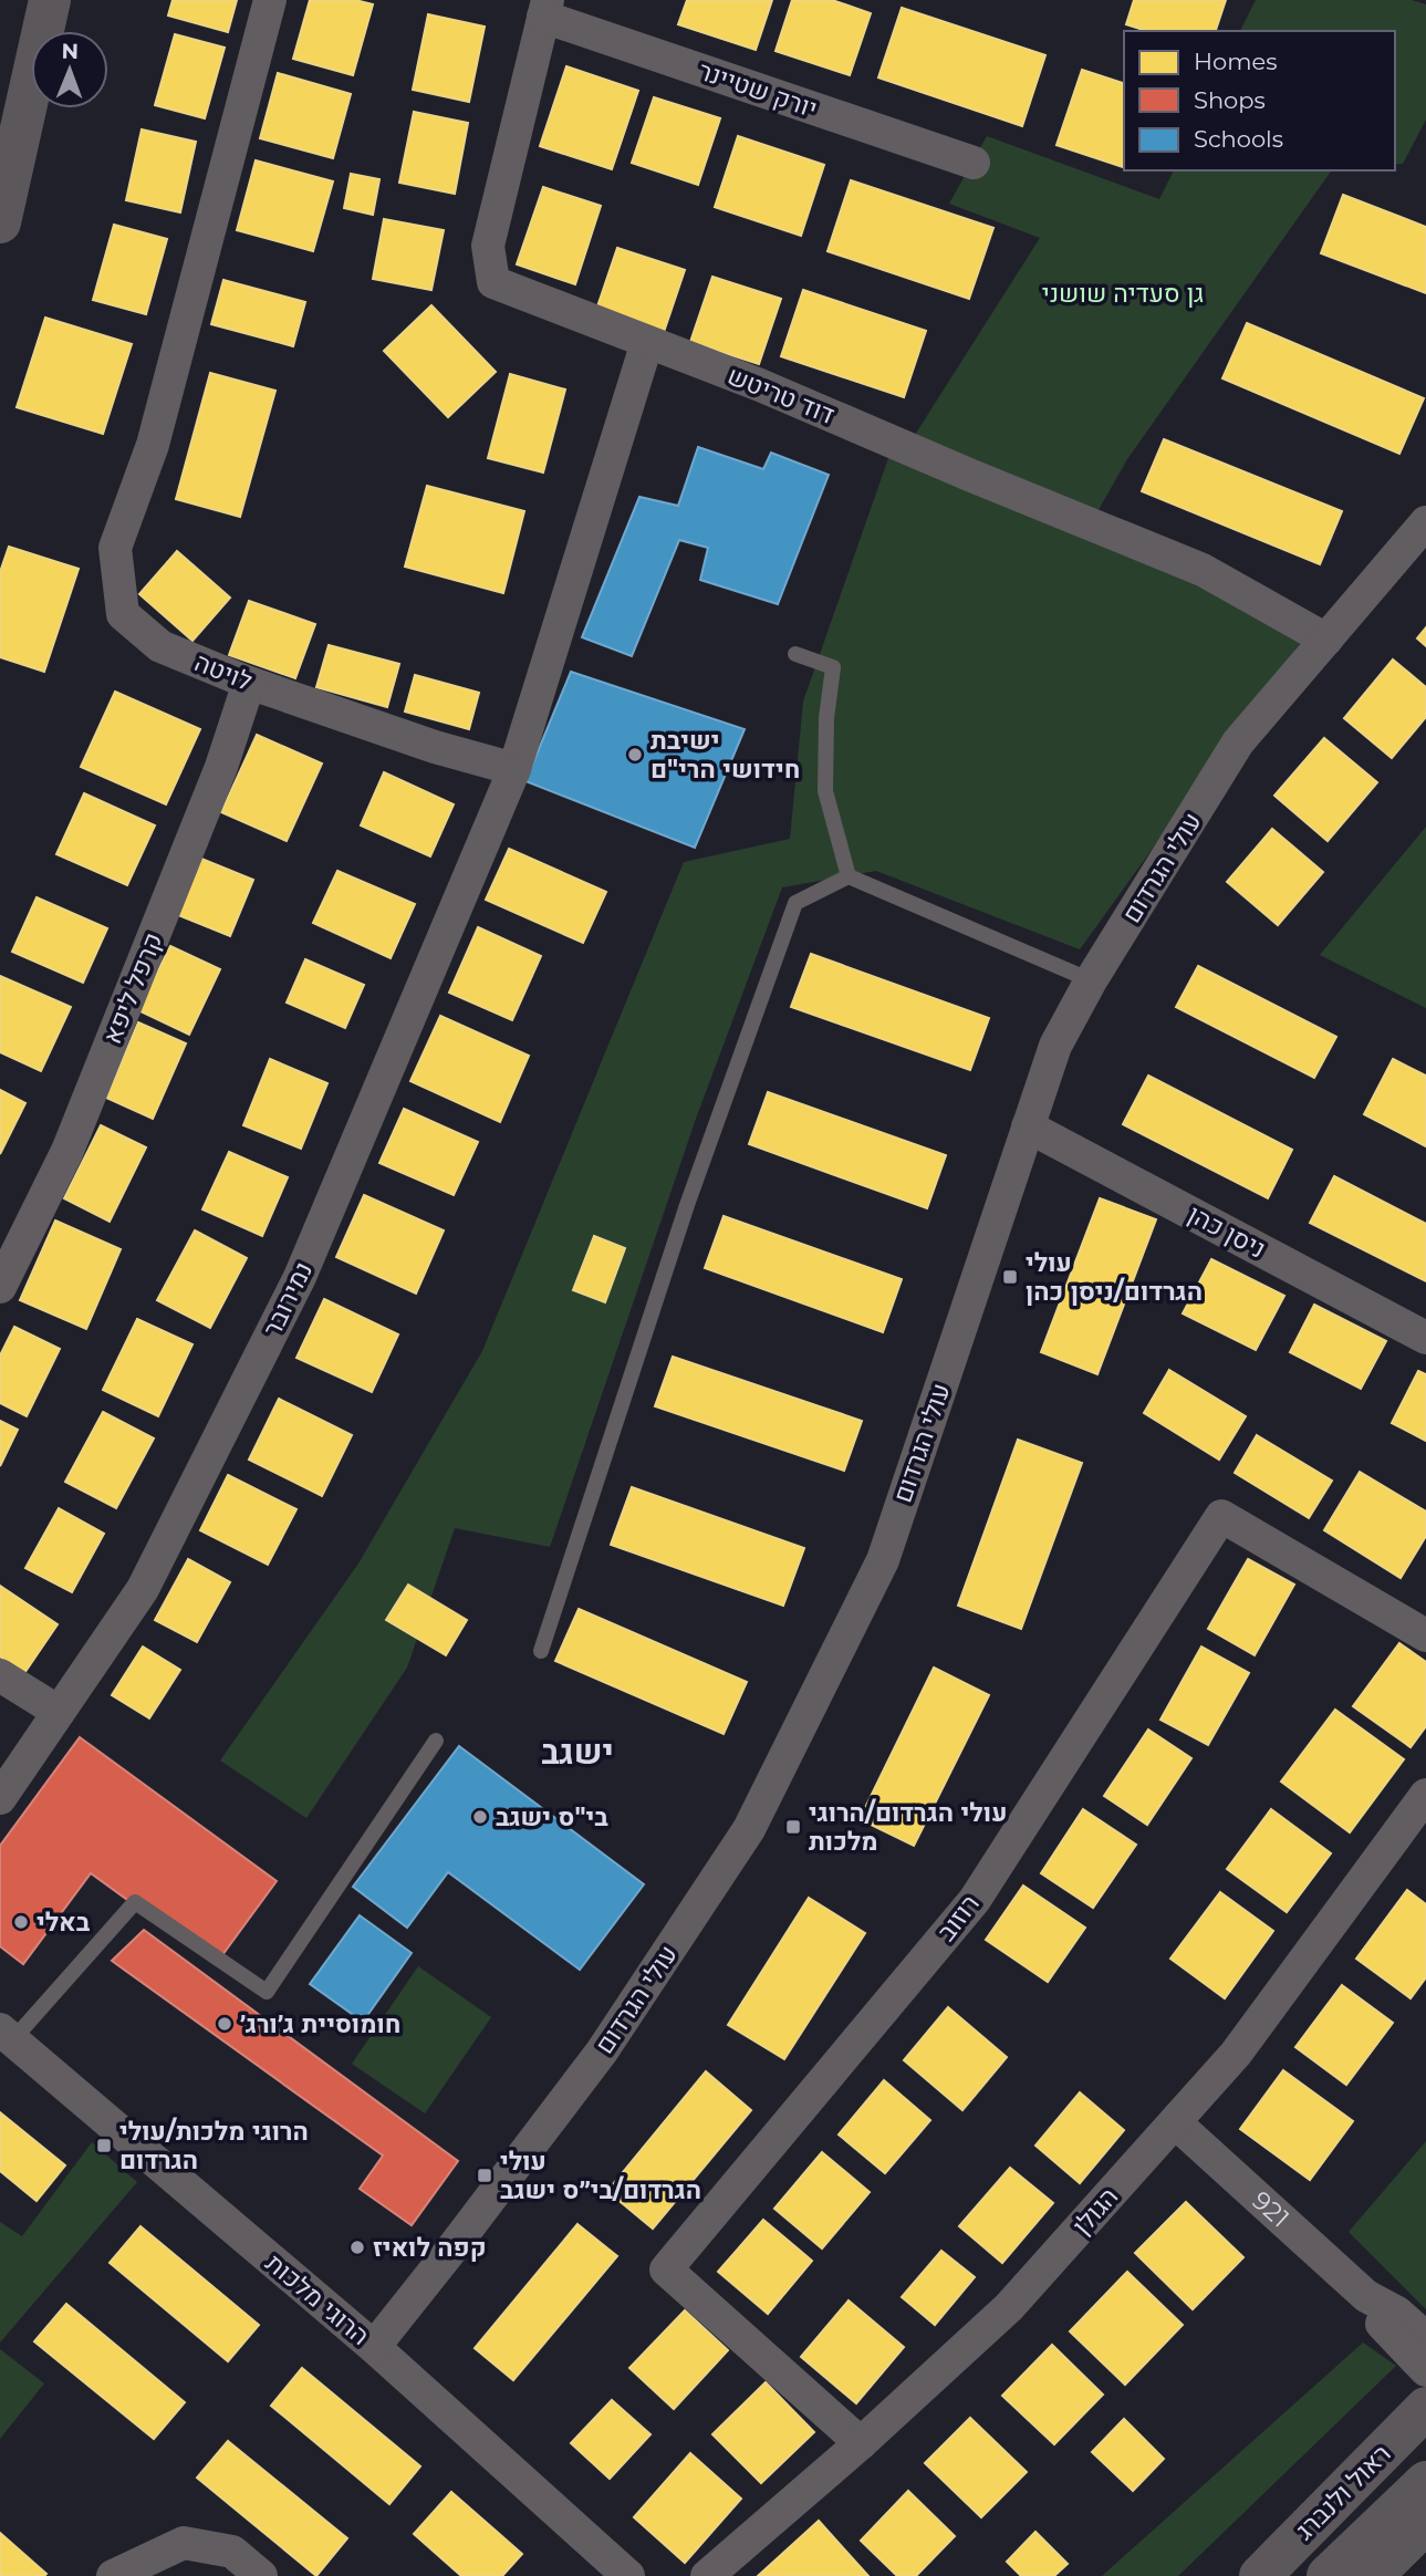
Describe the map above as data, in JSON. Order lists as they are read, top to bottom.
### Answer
{
  "streets": {
    "street": [
      "יורק שטיינר",
      "דוד טריטש",
      "לויטה",
      "עולי הגרדום",
      "קרפל ליפא",
      "ניסן כהן",
      "נמירובר",
      "רוזוב",
      "921",
      "הגולן",
      "הרוגי מלכות",
      "ראול ולנברג"
    ]
  },
  "crossings": [
    ["יורק שטיינר", "דוד טריטש"],
    ["דוד טריטש", "עולי הגרדום"],
    ["לויטה", "קרפל ליפא"],
    ["לויטה", "נמירובר"],
    ["עולי הגרדום", "ניסן כהן"],
    ["עולי הגרדום", "הרוגי מלכות"],
    ["רוזוב", "הגולן"],
    ["921", "הגולן"]
  ],
  "districts": ["ישגב"],
  "parks": ["גן סעדיה שושני"],
  "places": {
    "other": [
      "ישיבת חידושי הרי\"ם",
      "בי\"ס ישגב",
      "באלי",
      "חומוסיית ג׳ורג׳",
      "קפה לואיז"
    ],
    "transit": [
      "עולי הגרדום/ניסן כהן",
      "עולי הגרדום/הרוגי מלכות",
      "הרוגי מלכות/עולי הגרדום",
      "עולי הגרדום/בי״ס ישגב"
    ]
  },
  "legend": ["Homes", "Shops", "Schools"],
  "north": "top"
}
